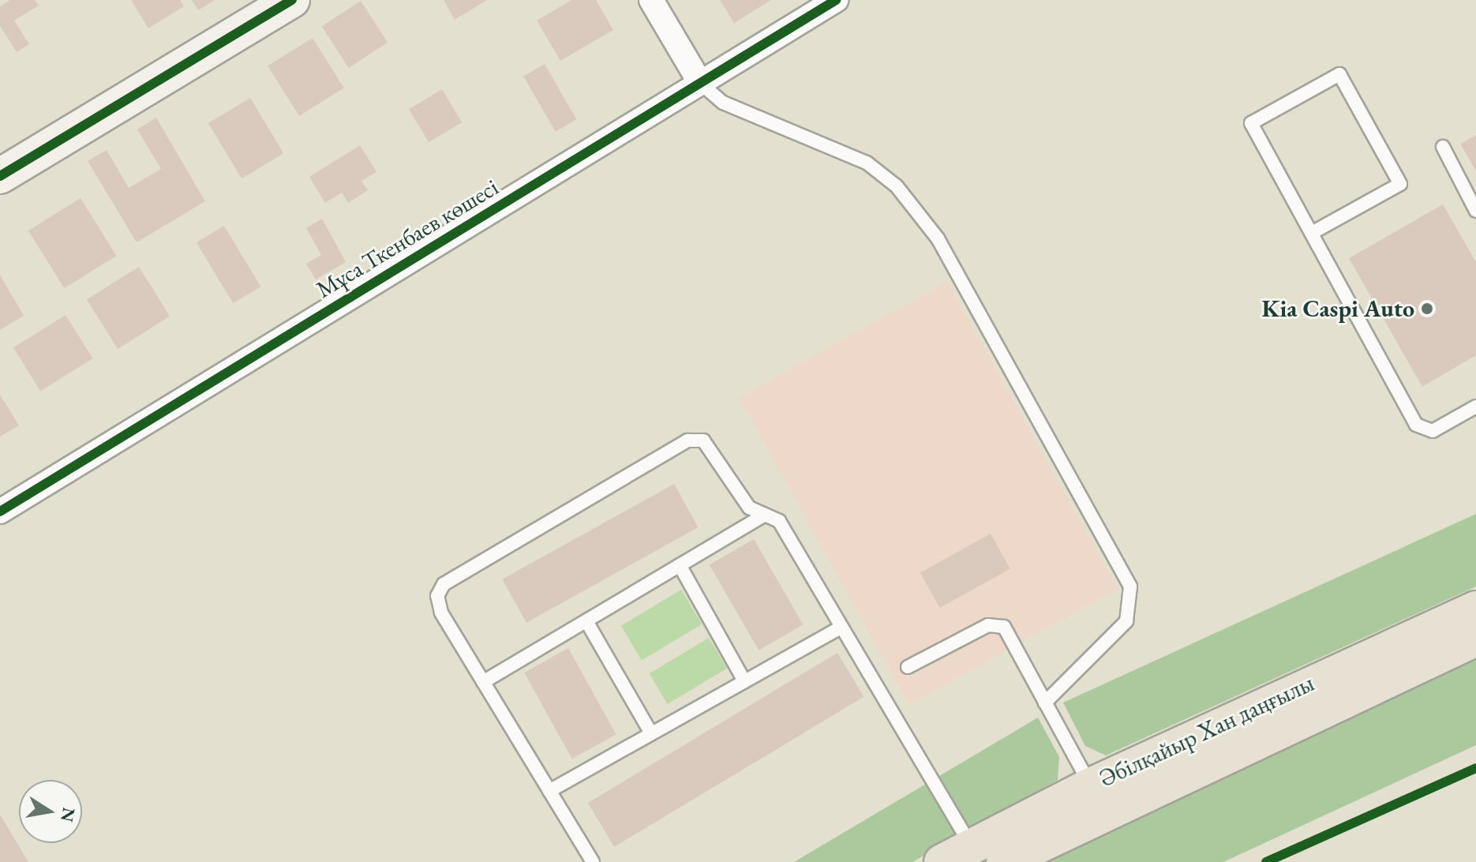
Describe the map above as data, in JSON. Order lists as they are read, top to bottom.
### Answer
{
  "streets": {
    "main road": ["Әбілқайыр Хан даңғылы"],
    "street": ["Мұса Ткенбаев көшесі"]
  },
  "places": ["Kia Caspi Auto"],
  "north": "right"
}
